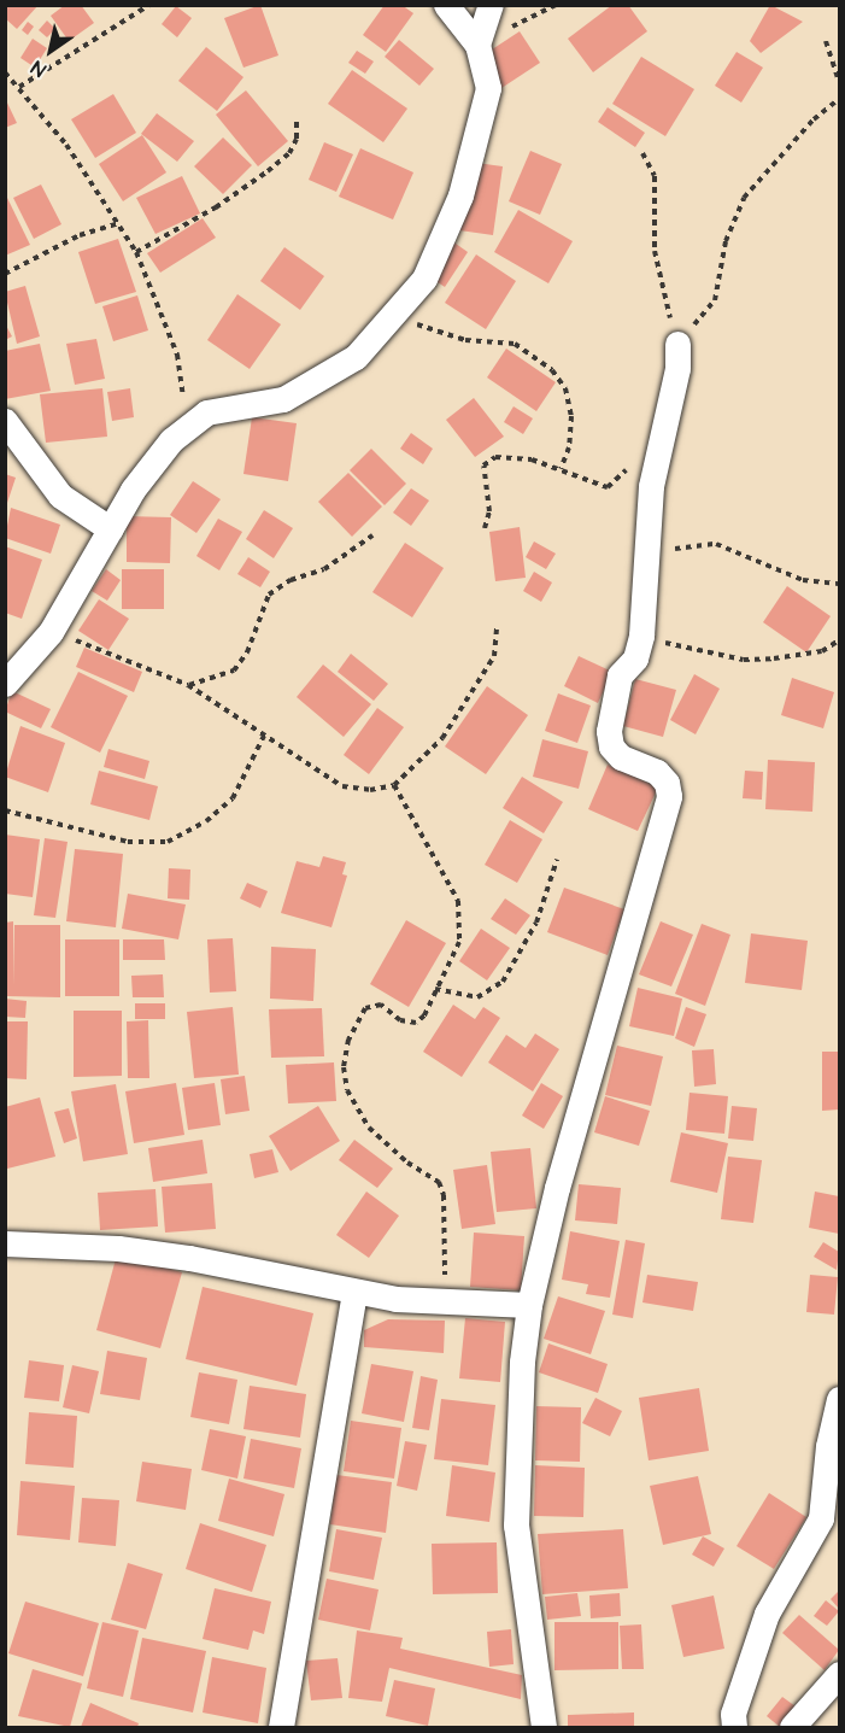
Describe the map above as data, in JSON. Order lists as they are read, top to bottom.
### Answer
{
  "north": "bottom left"
}
